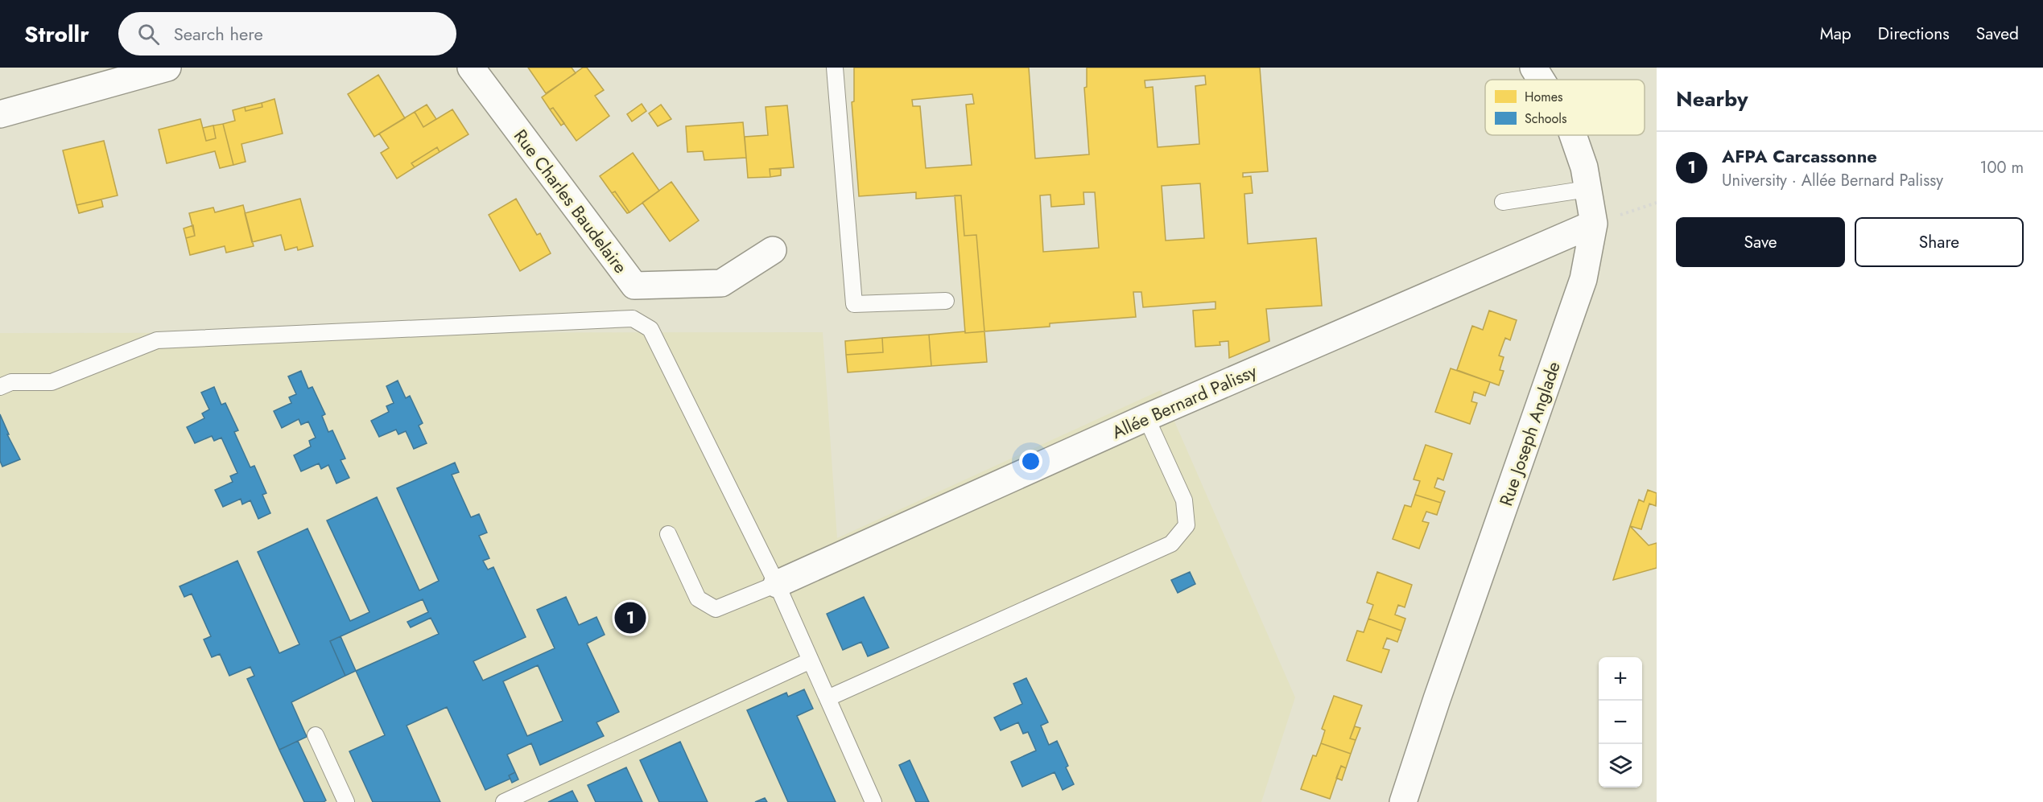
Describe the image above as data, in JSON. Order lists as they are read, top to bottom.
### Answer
{
  "streets": {
    "street": ["Rue Charles Baudelaire", "Allée Bernard Palissy", "Rue Joseph Anglade"]
  },
  "crossings": [
    ["Allée Bernard Palissy", "Rue Joseph Anglade"]
  ],
  "legend": ["Homes", "Schools"],
  "page": {
    "header": "Strollr",
    "search": "Search here",
    "nav": ["Map", "Directions", "Saved"],
    "heading": "Nearby",
    "list": [
      {
        "mark": "1",
        "name": "AFPA Carcassonne",
        "note": "University · Allée Bernard Palissy",
        "value": "100 m"
      }
    ],
    "buttons": ["Save", "Share"],
    "pins": "1",
    "map_buttons": ["+", "−"]
  }
}
